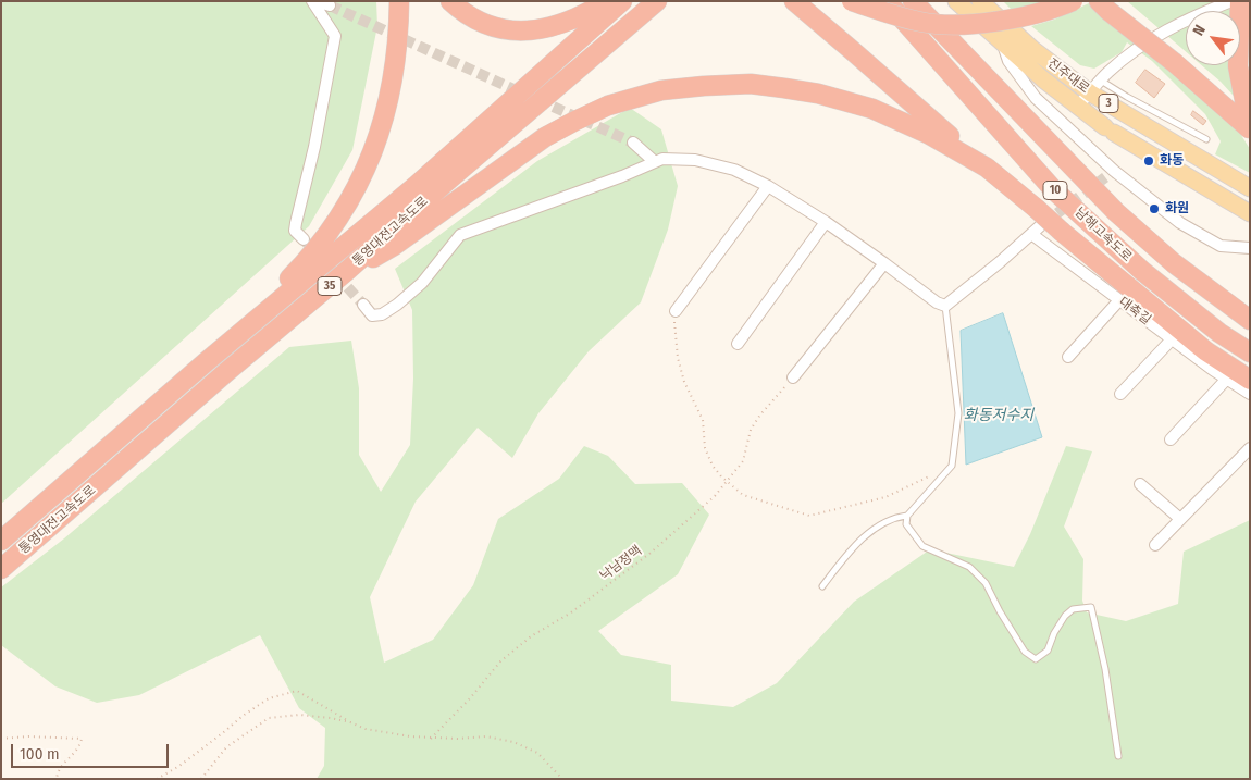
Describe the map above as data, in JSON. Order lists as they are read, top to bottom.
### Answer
{
  "streets": {
    "highway": [
      "10",
      "통영대전고속도로",
      "남해고속도로",
      "35"
    ],
    "main road": ["진주대로", "3"],
    "street": ["대축길"],
    "path": ["낙남정맥"]
  },
  "water": ["화동저수지"],
  "places": ["화동", "화원"],
  "scale_bar": "100 m",
  "north": "top left"
}
